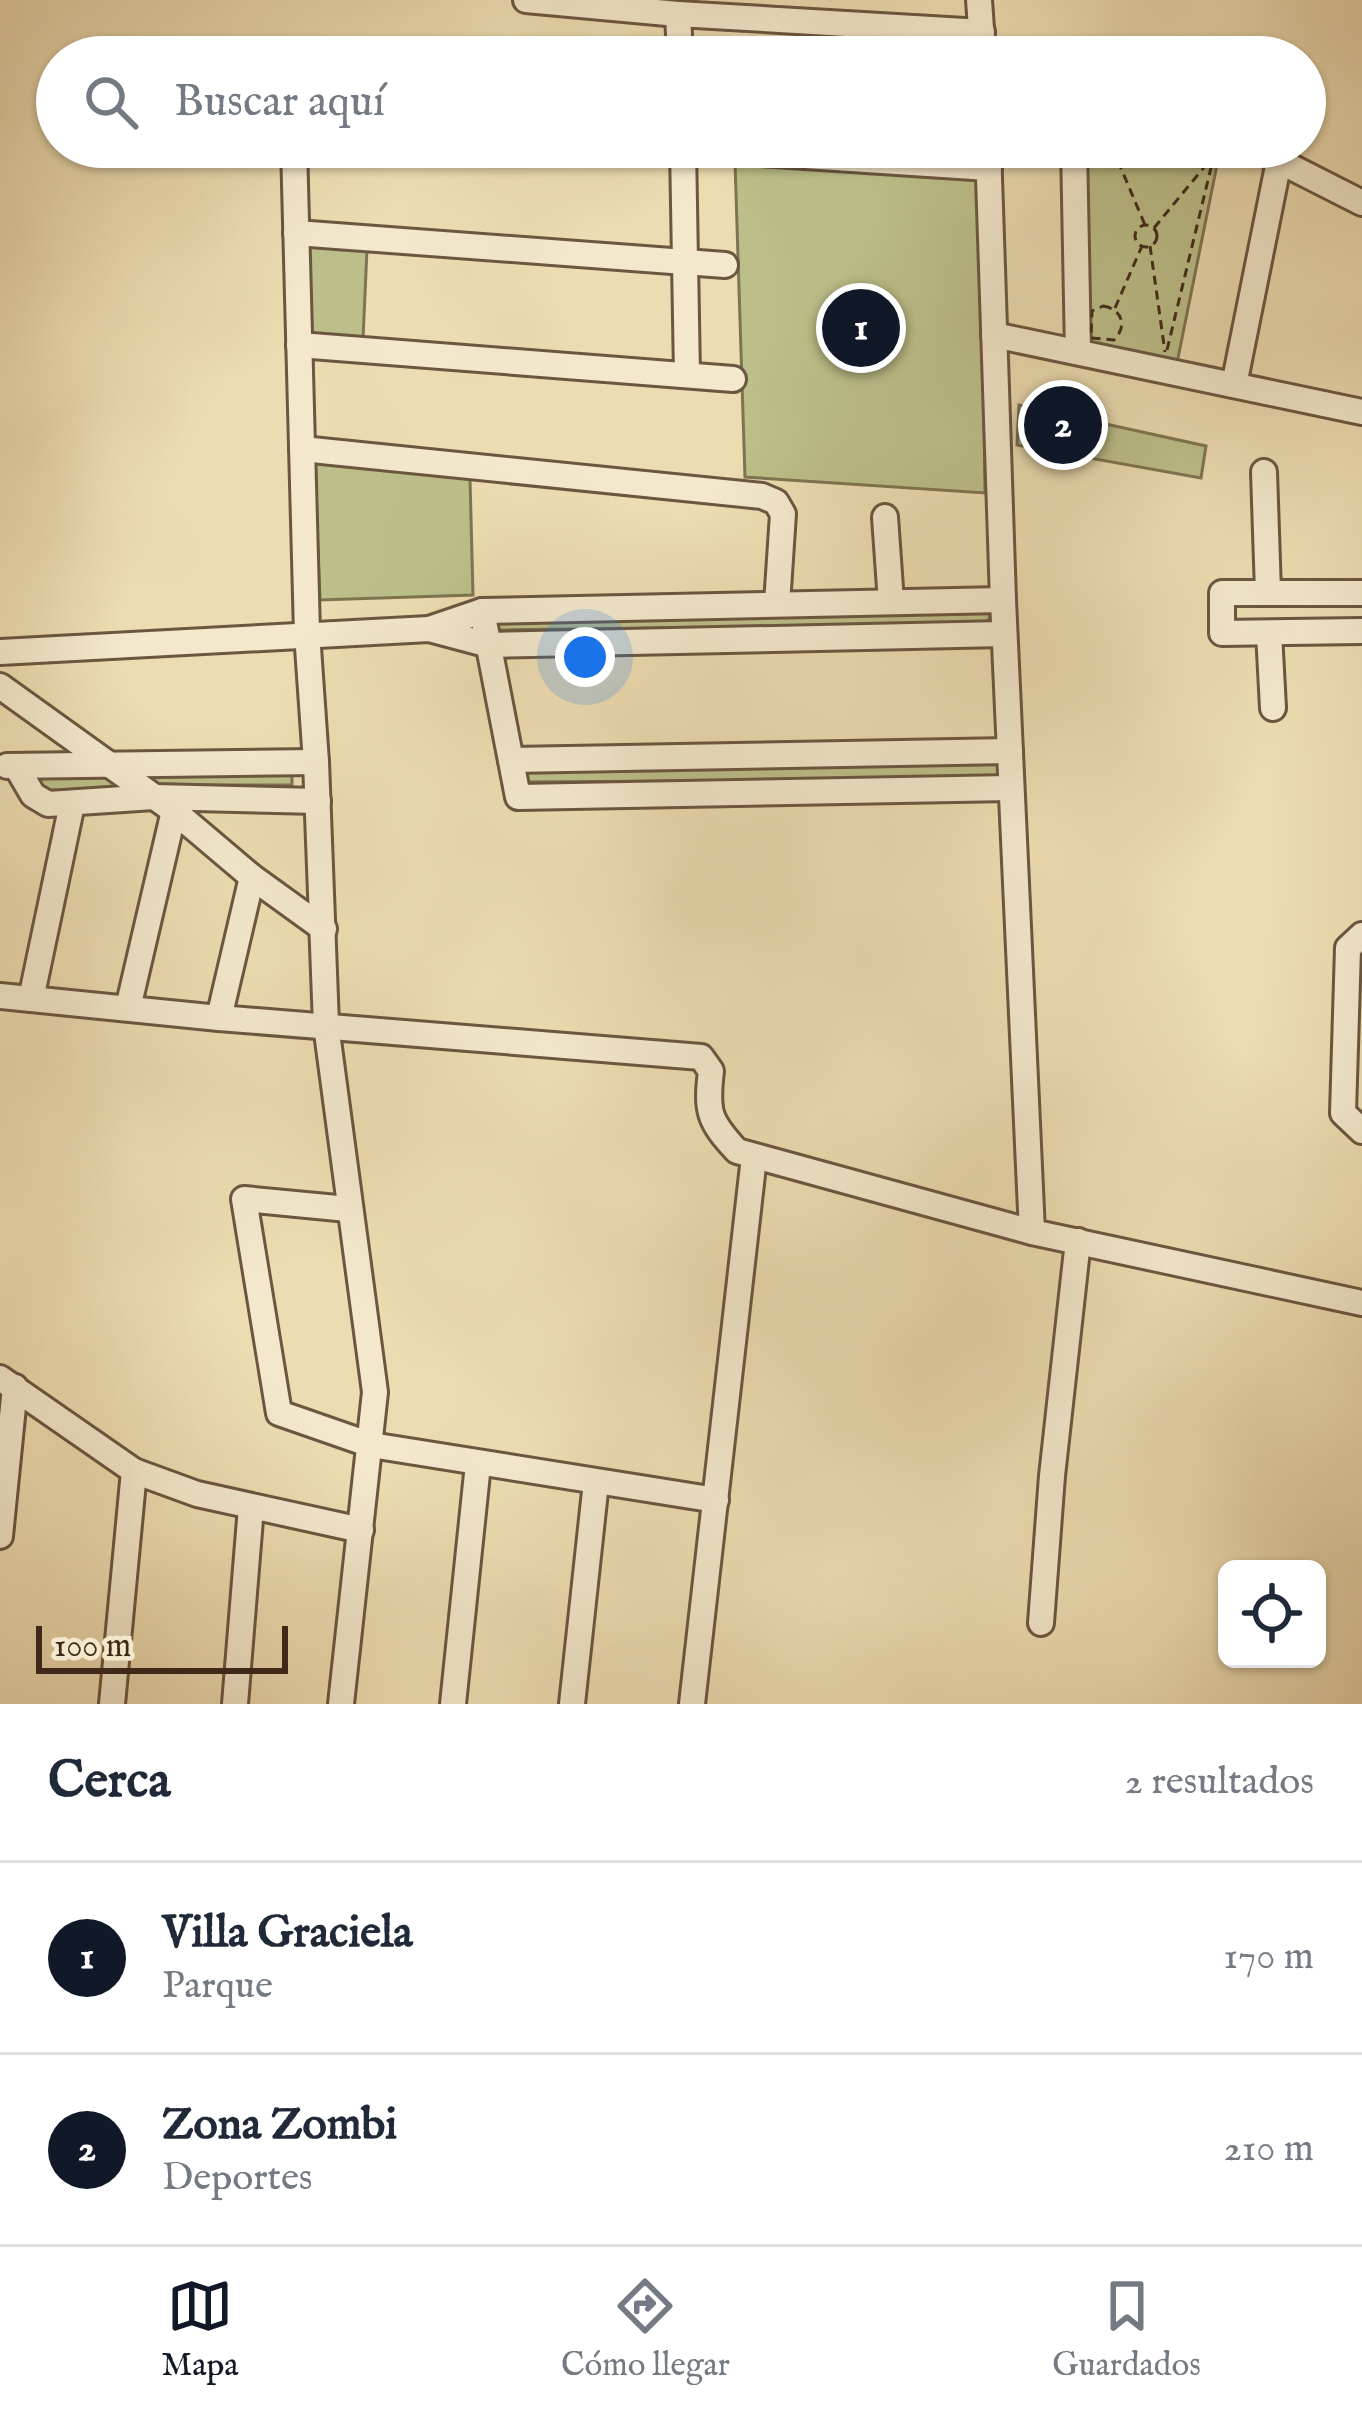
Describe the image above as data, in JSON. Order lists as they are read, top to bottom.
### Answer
{
  "scale_bar": "100 m",
  "page": {
    "search": "Buscar aquí",
    "pins": ["1", "2"],
    "scale": "100 m",
    "heading": ["Cerca", "2 resultados"],
    "list": [
      {
        "mark": "1",
        "name": "Villa Graciela",
        "note": "Parque",
        "value": "170 m"
      },
      {
        "mark": "2",
        "name": "Zona Zombi",
        "note": "Deportes",
        "value": "210 m"
      }
    ],
    "nav": ["Mapa", "Cómo llegar", "Guardados"]
  }
}
